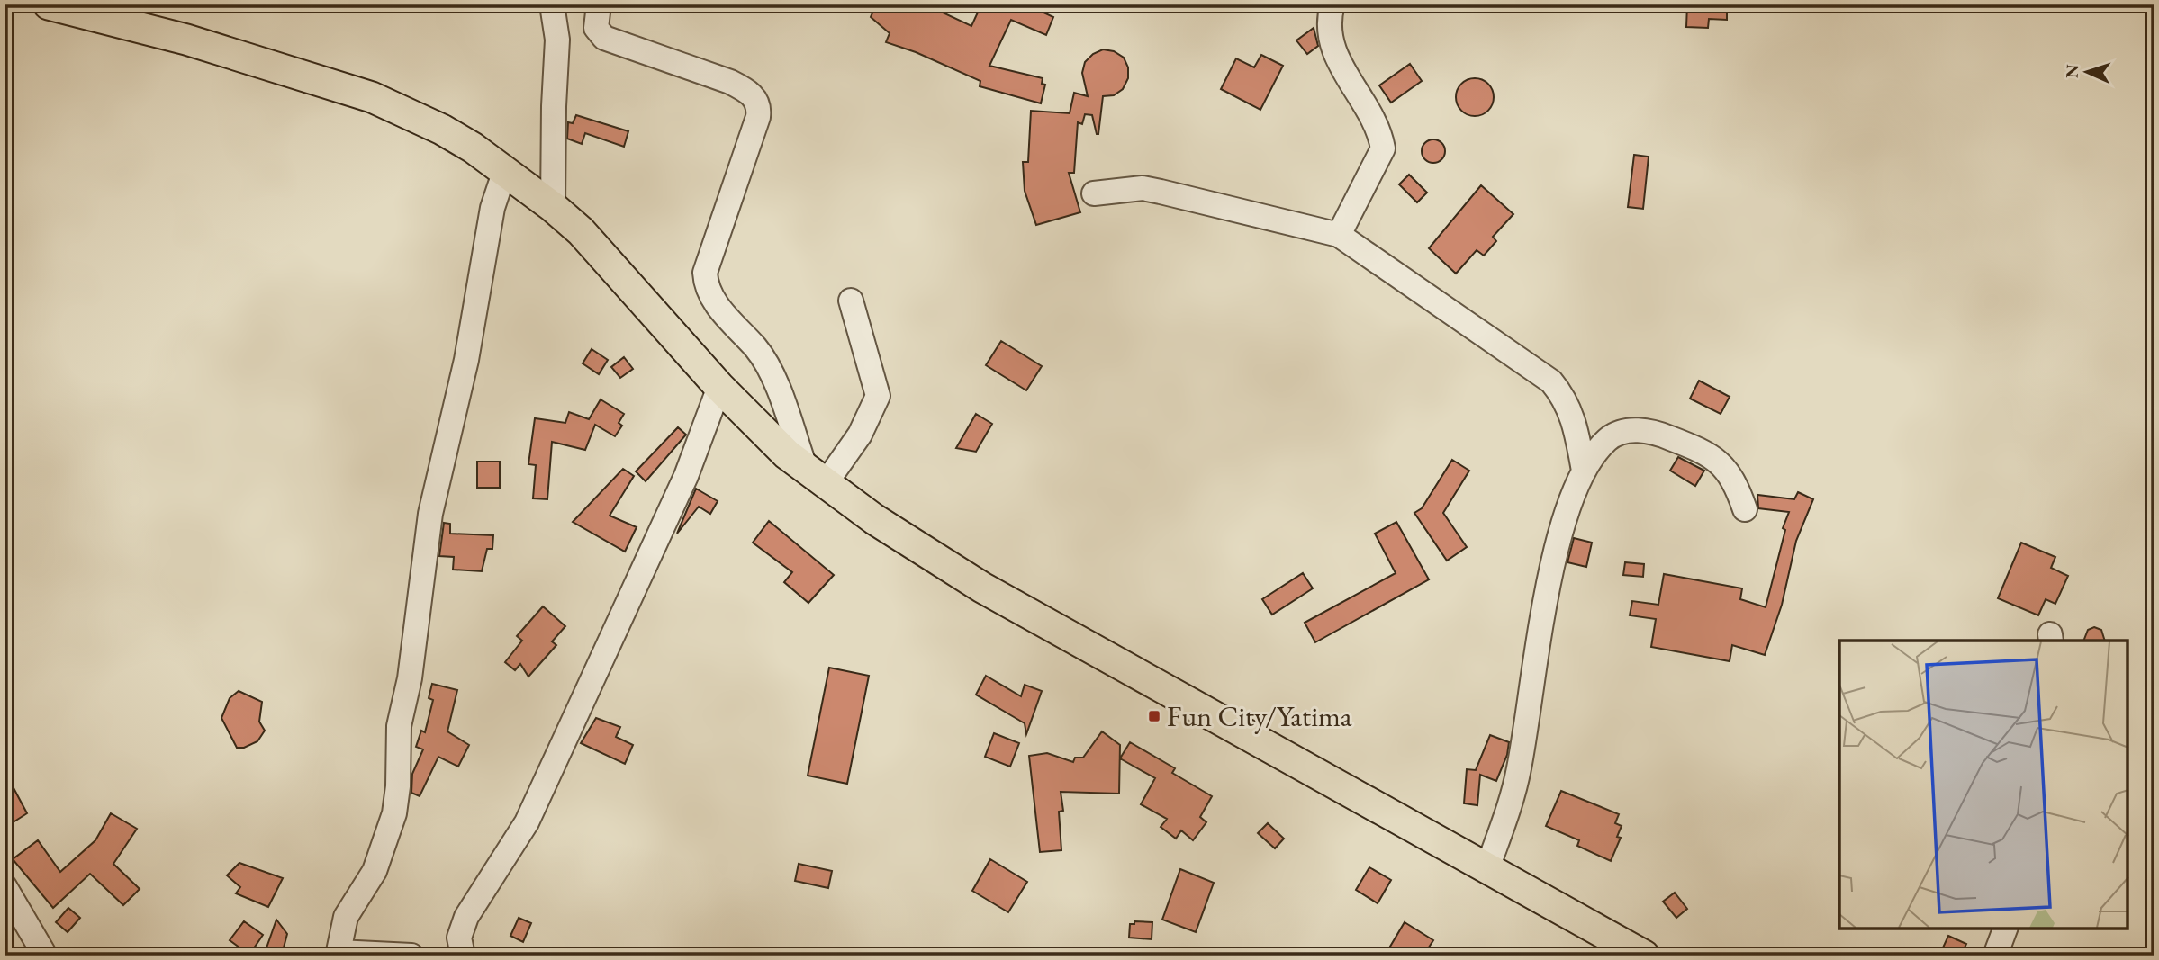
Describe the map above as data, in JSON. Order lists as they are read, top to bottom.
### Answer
{
  "places": {
    "transit": ["Fun City/Yatima"]
  },
  "north": "left"
}
